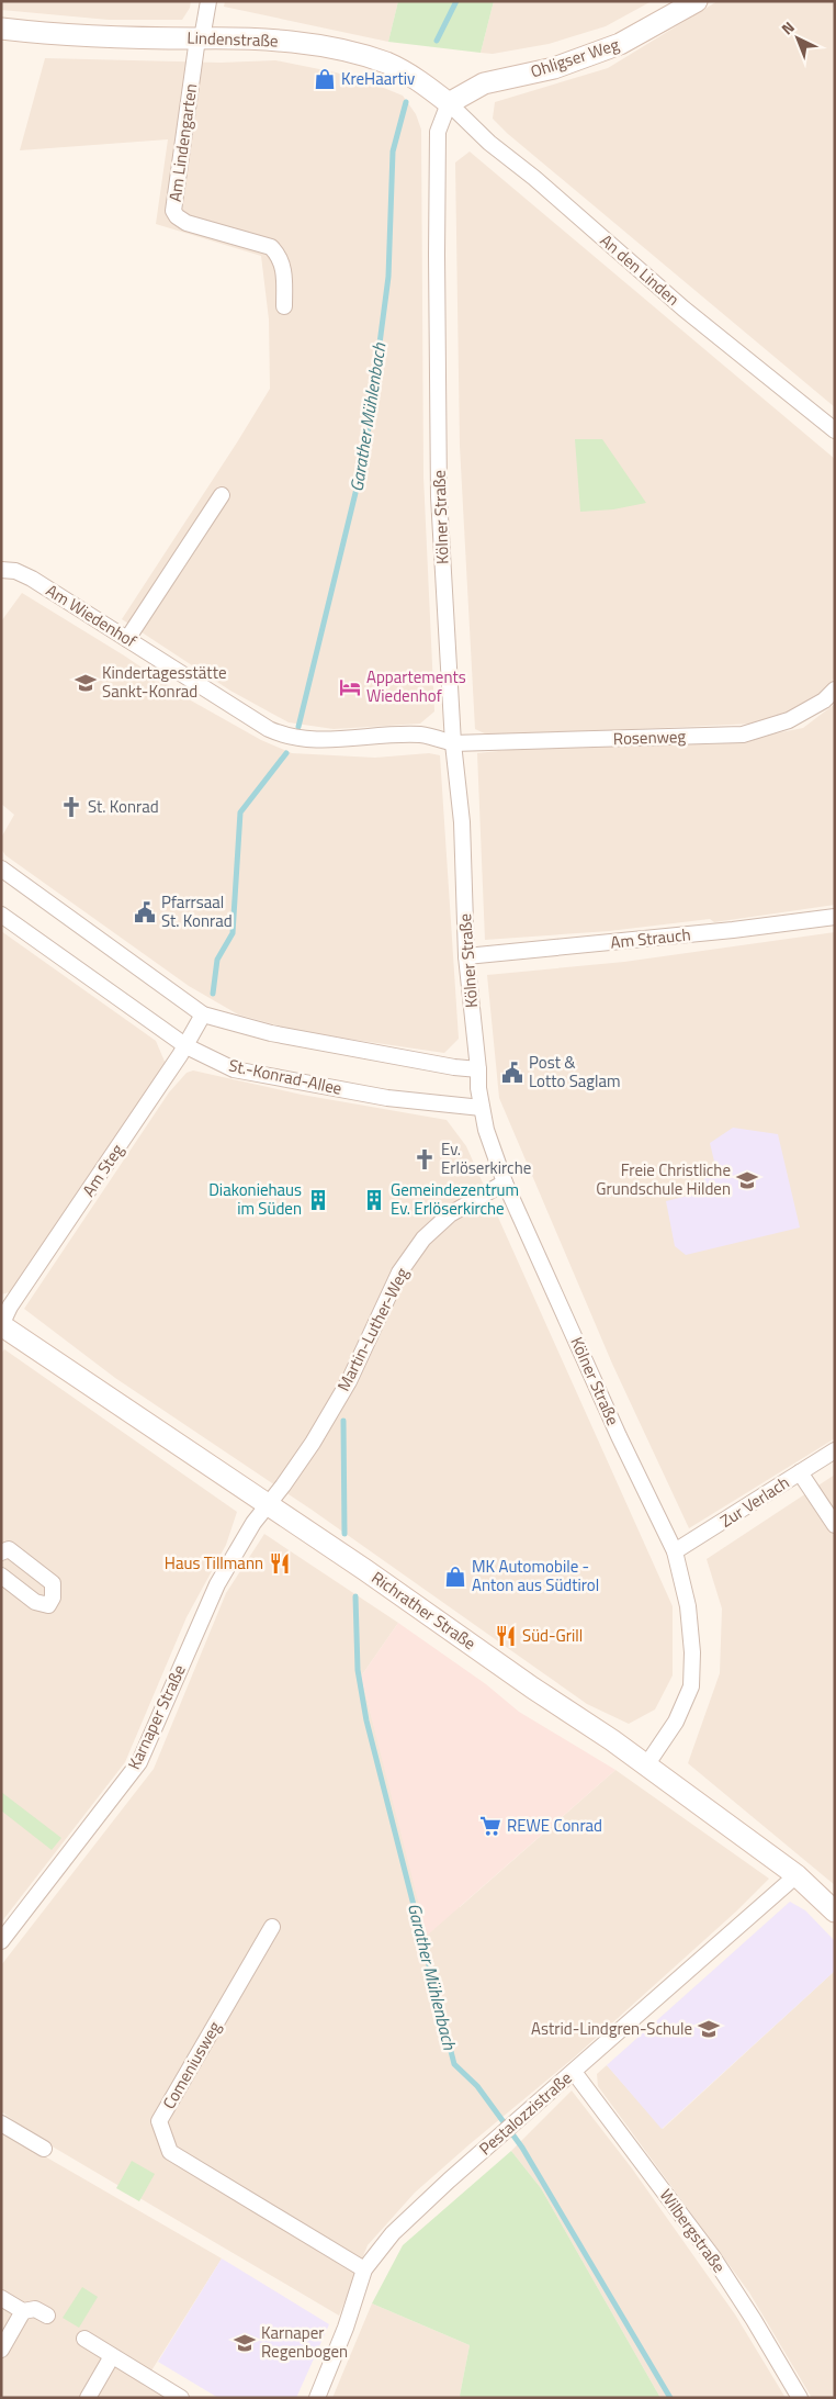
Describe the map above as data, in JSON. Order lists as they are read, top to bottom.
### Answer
{
  "streets": {
    "main road": ["Lindenstraße", "Ohligser Weg", "Richrather Straße"],
    "street": [
      "Am Lindengarten",
      "An den Linden",
      "Kölner Straße",
      "Am Wiedenhof",
      "Rosenweg",
      "Am Strauch",
      "St.-Konrad-Allee",
      "Am Steg",
      "Martin-Luther-Weg",
      "Zur Verlach",
      "Karnaper Straße",
      "Comeniusweg",
      "Pestalozzistraße",
      "Wilbergstraße"
    ]
  },
  "crossings": [
    ["Lindenstraße", "Ohligser Weg"],
    ["Lindenstraße", "Am Lindengarten"],
    ["Lindenstraße", "An den Linden"],
    ["Lindenstraße", "Kölner Straße"],
    ["Ohligser Weg", "An den Linden"],
    ["Ohligser Weg", "Kölner Straße"],
    ["An den Linden", "Kölner Straße"],
    ["Kölner Straße", "Am Wiedenhof"],
    ["Kölner Straße", "Rosenweg"],
    ["Kölner Straße", "Am Strauch"],
    ["Kölner Straße", "St.-Konrad-Allee"],
    ["Kölner Straße", "Martin-Luther-Weg"],
    ["Kölner Straße", "Zur Verlach"],
    ["Kölner Straße", "Richrather Straße"],
    ["Am Wiedenhof", "Rosenweg"],
    ["St.-Konrad-Allee", "Am Steg"],
    ["Am Steg", "Richrather Straße"],
    ["Martin-Luther-Weg", "Richrather Straße"],
    ["Martin-Luther-Weg", "Karnaper Straße"],
    ["Richrather Straße", "Karnaper Straße"],
    ["Richrather Straße", "Pestalozzistraße"],
    ["Comeniusweg", "Pestalozzistraße"],
    ["Pestalozzistraße", "Wilbergstraße"]
  ],
  "water": ["Garather Mühlenbach"],
  "places": {
    "shop": ["KreHaartiv", "MK Automobile - Anton aus Südtirol"],
    "school or university": [
      "Kindertagesstätte Sankt-Konrad",
      "Freie Christliche Grundschule Hilden",
      "Astrid-Lindgren-Schule",
      "Karnaper Regenbogen"
    ],
    "hotel": ["Appartements Wiedenhof"],
    "church": ["St. Konrad", "Ev. Erlöserkirche"],
    "public building": ["Pfarrsaal St. Konrad", "Post & Lotto Saglam"],
    "building": ["Diakoniehaus im Süden", "Gemeindezentrum Ev. Erlöserkirche"],
    "restaurant": ["Haus Tillmann", "Süd-Grill"],
    "supermarket": ["REWE Conrad"]
  },
  "north": "top left"
}
